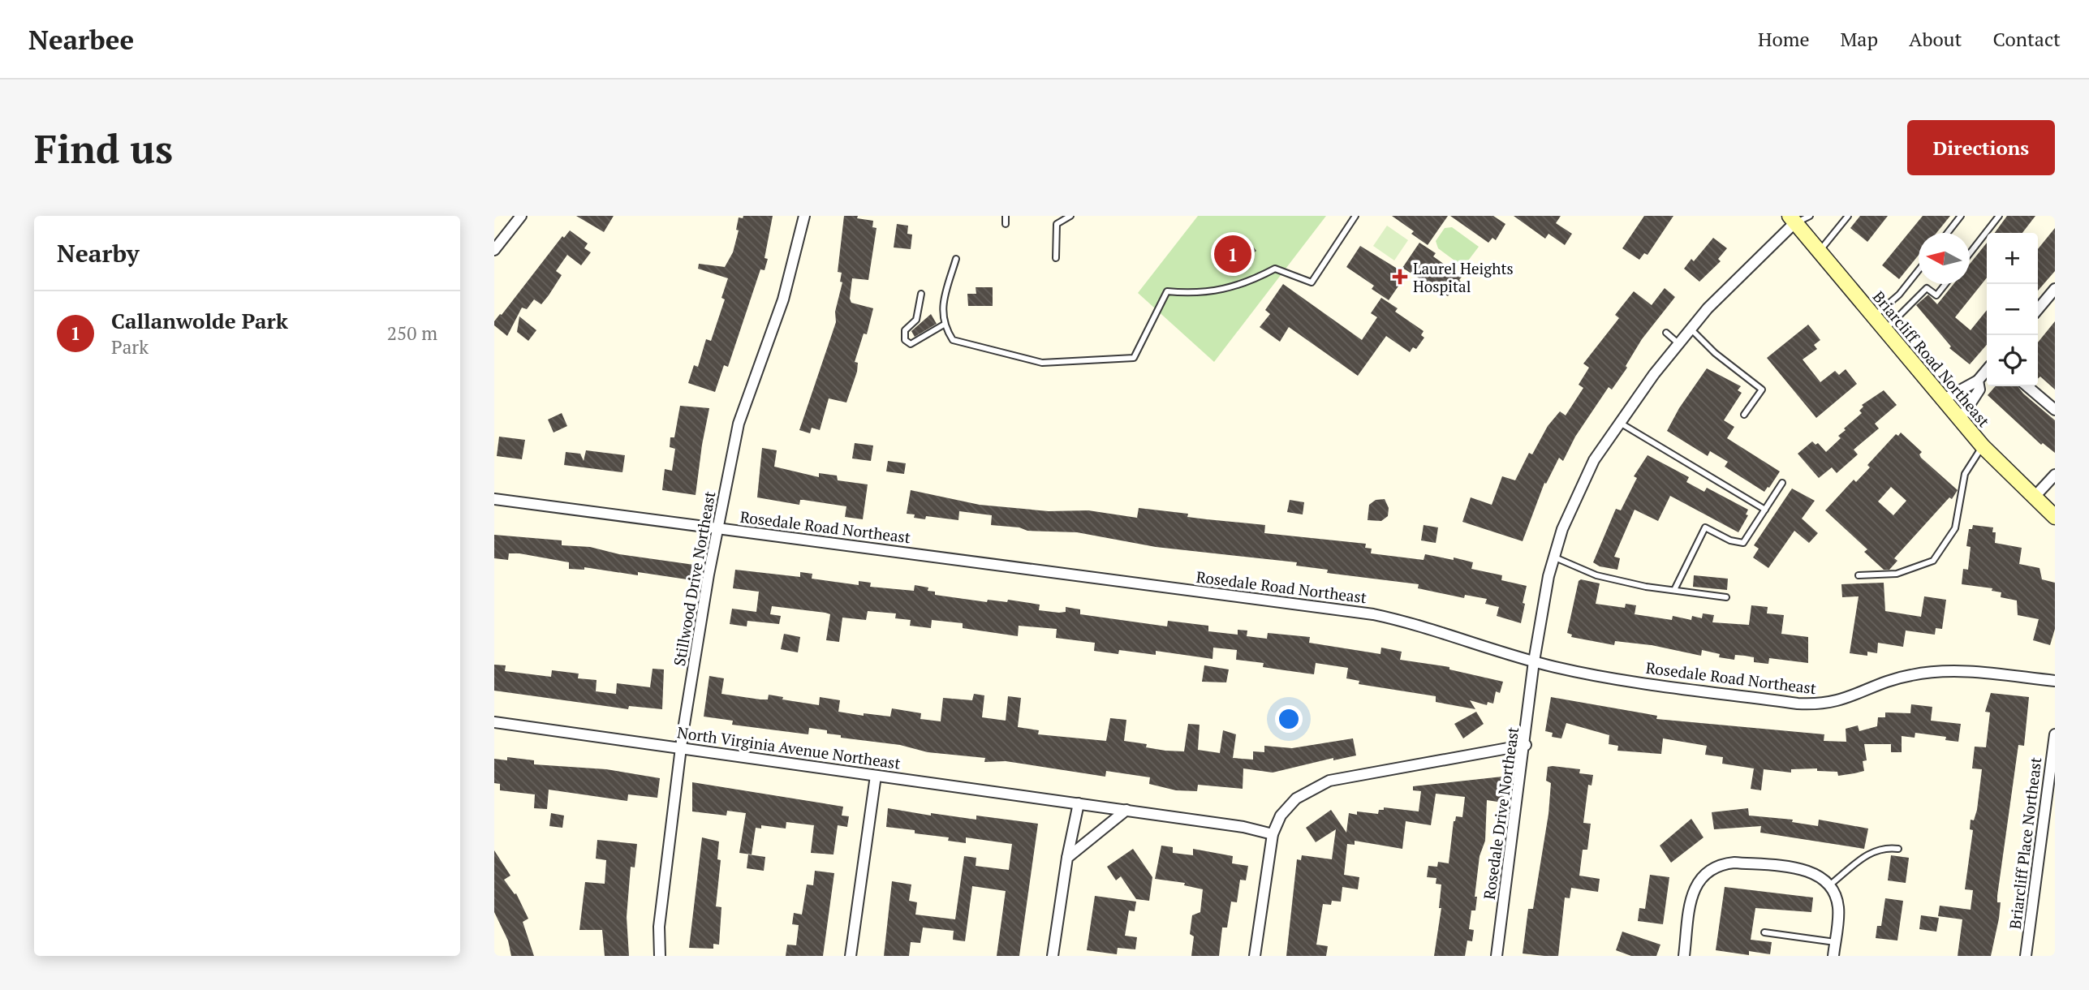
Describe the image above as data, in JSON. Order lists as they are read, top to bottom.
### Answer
{
  "streets": {
    "main road": ["Briarcliff Road Northeast"],
    "street": [
      "Rosedale Road Northeast",
      "Stillwood Drive Northeast",
      "North Virginia Avenue Northeast",
      "Rosedale Drive Northeast",
      "Briarcliff Place Northeast"
    ]
  },
  "crossings": [
    ["Briarcliff Road Northeast", "Rosedale Drive Northeast"],
    ["Rosedale Road Northeast", "Stillwood Drive Northeast"],
    ["Rosedale Road Northeast", "Rosedale Drive Northeast"],
    ["Stillwood Drive Northeast", "North Virginia Avenue Northeast"]
  ],
  "places": {
    "health": ["Laurel Heights Hospital"]
  },
  "north": "left",
  "page": {
    "header": "Nearbee",
    "nav": [
      "Home",
      "Map",
      "About",
      "Contact"
    ],
    "buttons": "Directions",
    "title": "Find us",
    "heading": "Nearby",
    "pins": "1",
    "map_buttons": ["+", "−"],
    "list": [
      {
        "mark": "1",
        "name": "Callanwolde Park",
        "note": "Park",
        "value": "250 m"
      }
    ]
  }
}
